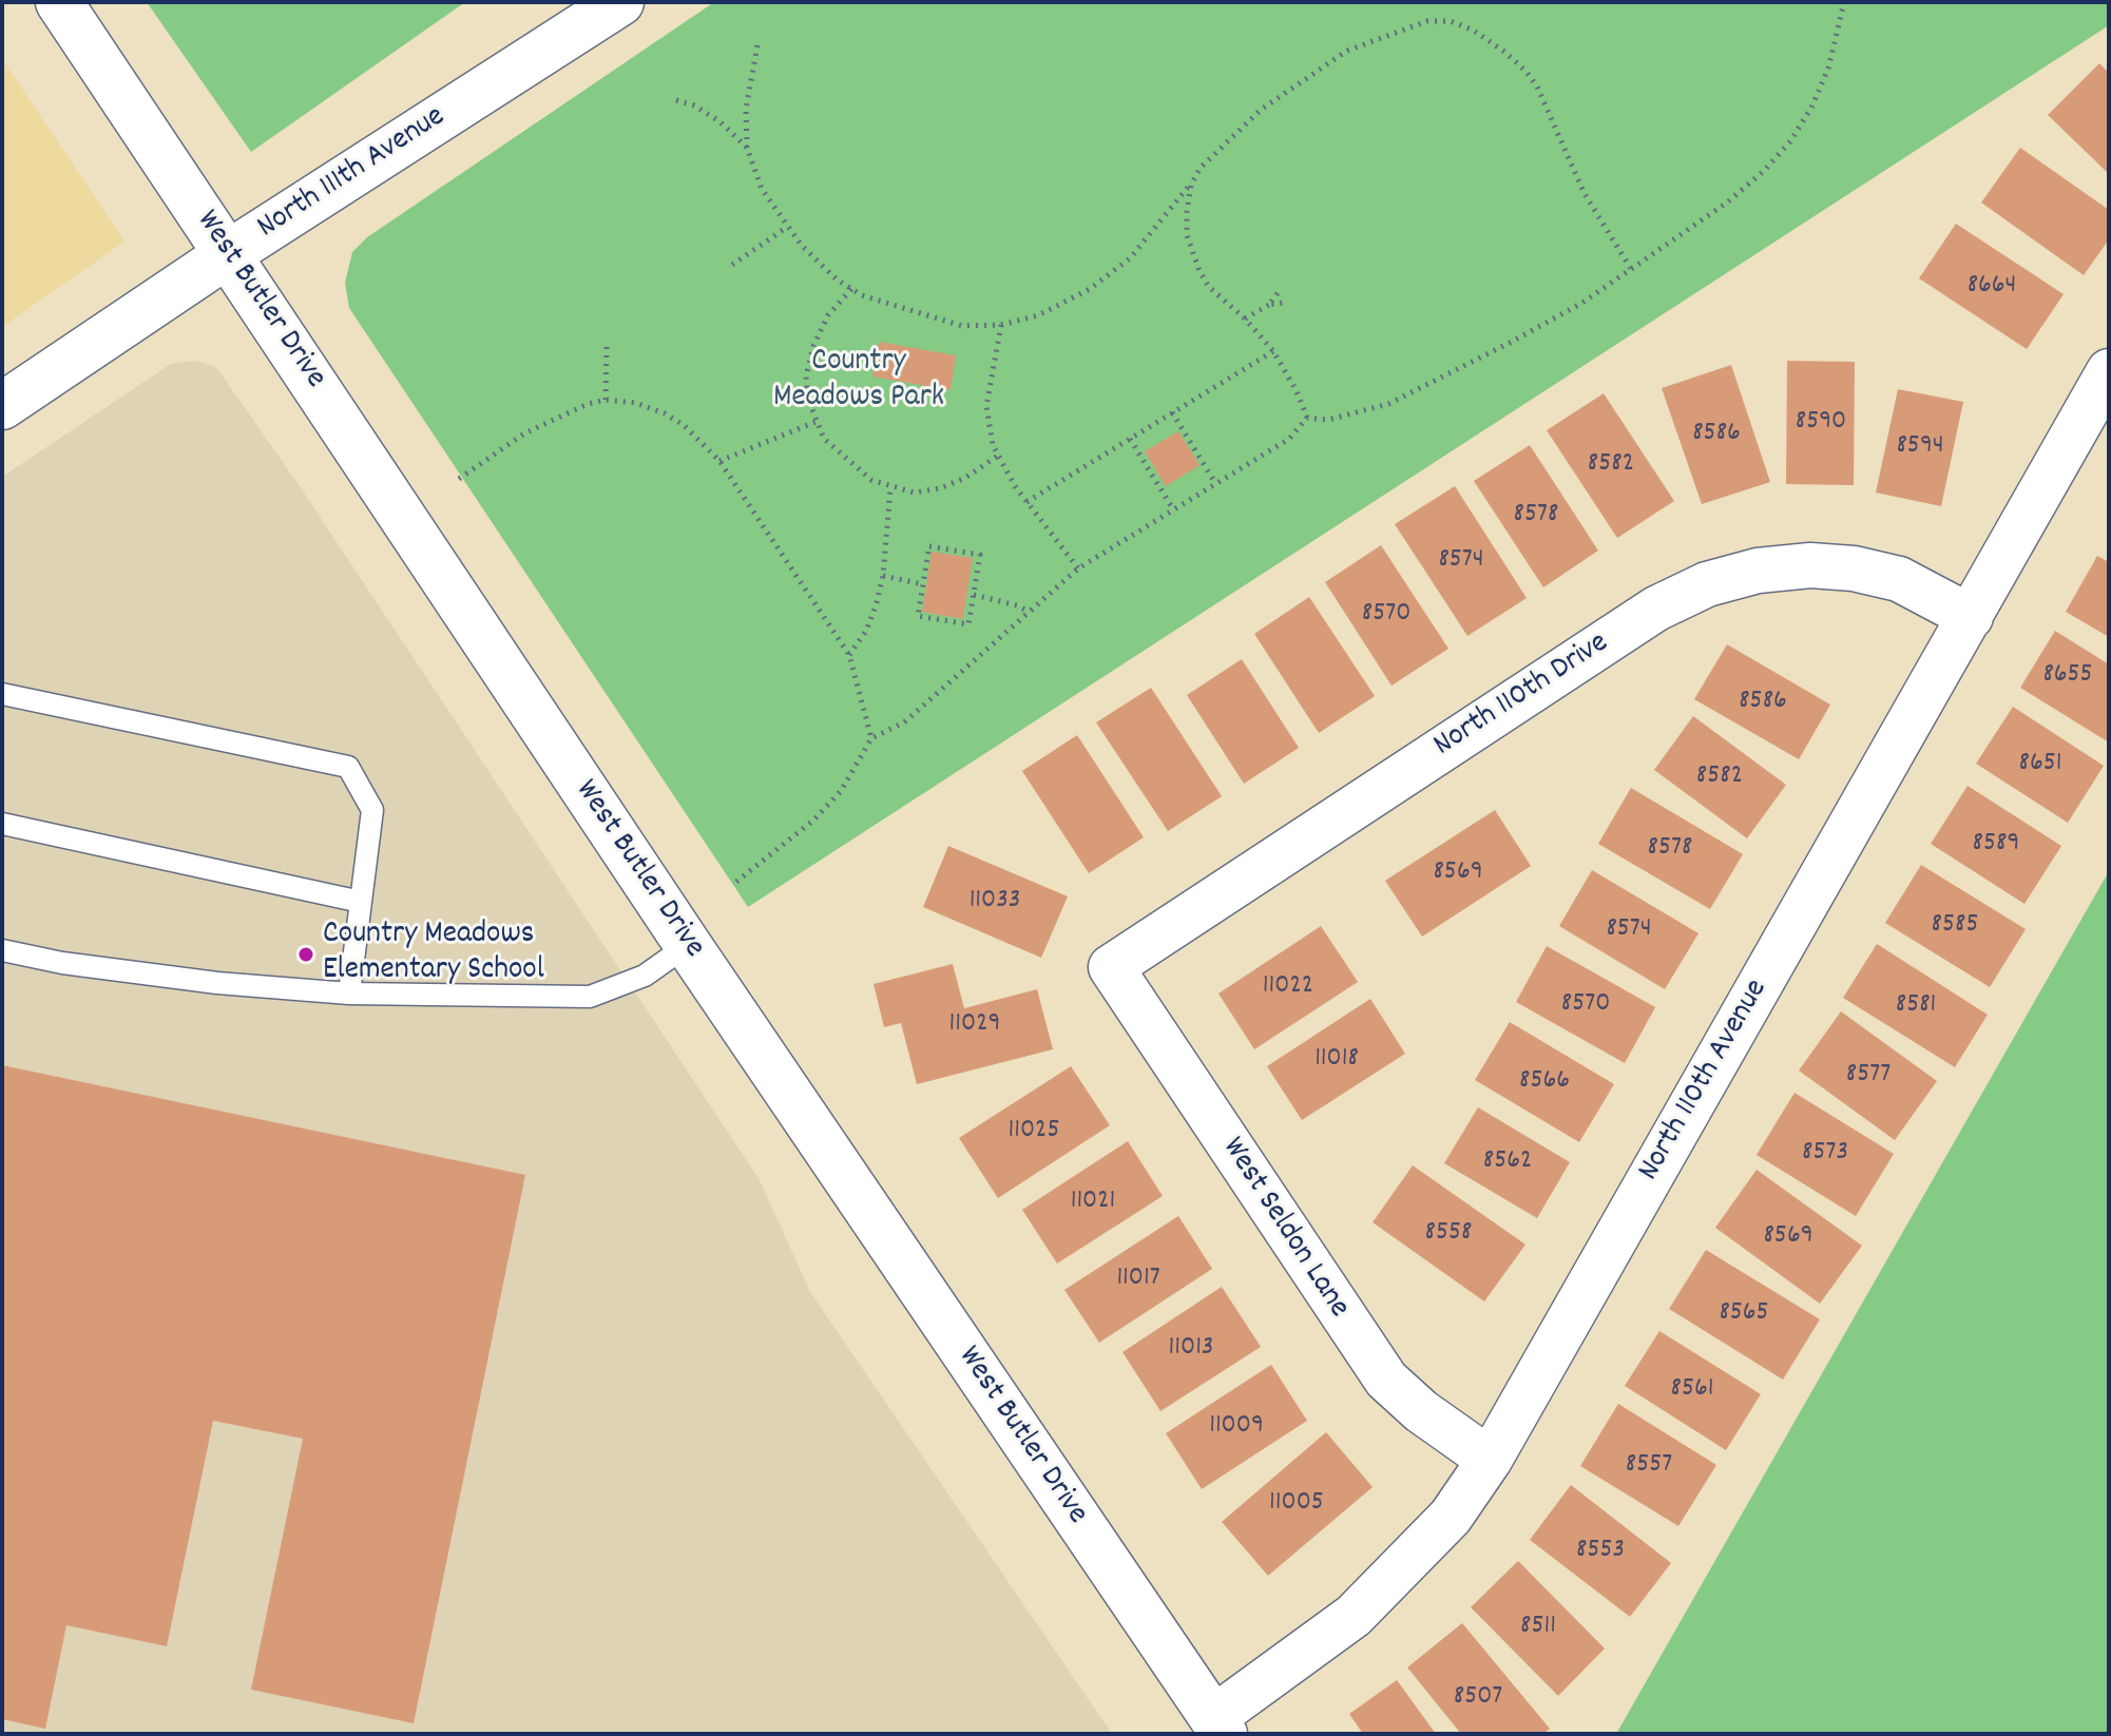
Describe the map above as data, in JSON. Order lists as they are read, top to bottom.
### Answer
{
  "streets": {
    "street": [
      "North 111th Avenue",
      "West Butler Drive",
      "North 110th Drive",
      "North 110th Avenue",
      "West Seldon Lane"
    ]
  },
  "crossings": [
    ["North 111th Avenue", "West Butler Drive"],
    ["West Butler Drive", "North 110th Avenue"],
    ["North 110th Drive", "North 110th Avenue"],
    ["North 110th Drive", "West Seldon Lane"],
    ["North 110th Avenue", "West Seldon Lane"]
  ],
  "parks": ["Country Meadows Park"],
  "places": ["Country Meadows Elementary School"],
  "house_numbers": [
    "8664",
    "8590",
    "8586",
    "8594",
    "8582",
    "8578",
    "8574",
    "8570",
    "8655",
    "8586",
    "8651",
    "8582",
    "8589",
    "8578",
    "8569",
    "11033",
    "8585",
    "8574",
    "11022",
    "8570",
    "8581",
    "11029",
    "11018",
    "8577",
    "8566",
    "11025",
    "8573",
    "8562",
    "11021",
    "8558",
    "8569",
    "11017",
    "8565",
    "11013",
    "8561",
    "11009",
    "8557",
    "11005",
    "8553",
    "8511",
    "8507"
  ]
}
